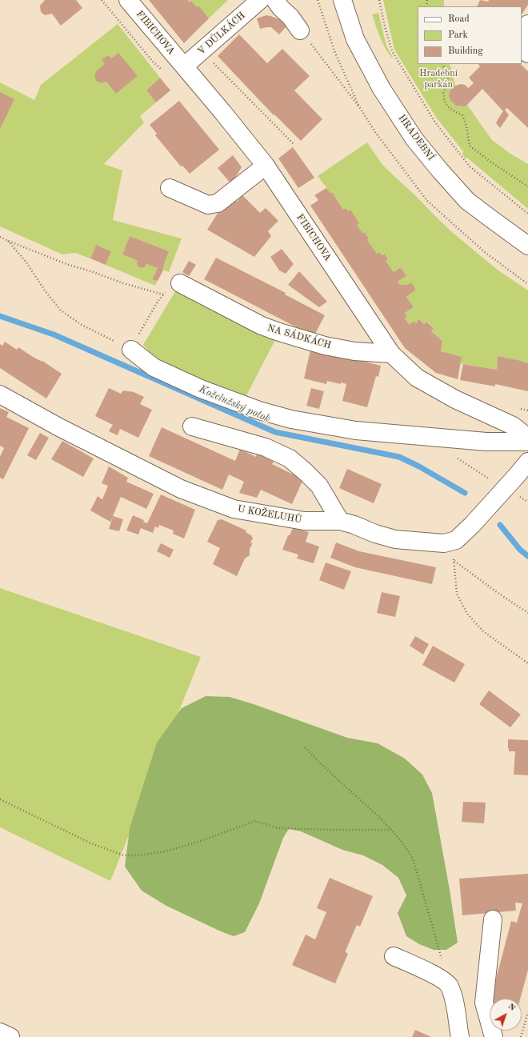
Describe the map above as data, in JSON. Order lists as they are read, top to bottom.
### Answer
{
  "streets": {
    "street": [
      "FIBICHOVA",
      "V DŮLKÁCH",
      "HRADEBNÍ",
      "NA SÁDKÁCH",
      "U KOŽELUHŮ"
    ]
  },
  "crossings": [
    ["FIBICHOVA", "V DŮLKÁCH"],
    ["FIBICHOVA", "NA SÁDKÁCH"]
  ],
  "water": ["Koželužský potok"],
  "parks": ["Hradební parkán"],
  "legend": ["Road", "Park", "Building"],
  "north": "top right"
}
